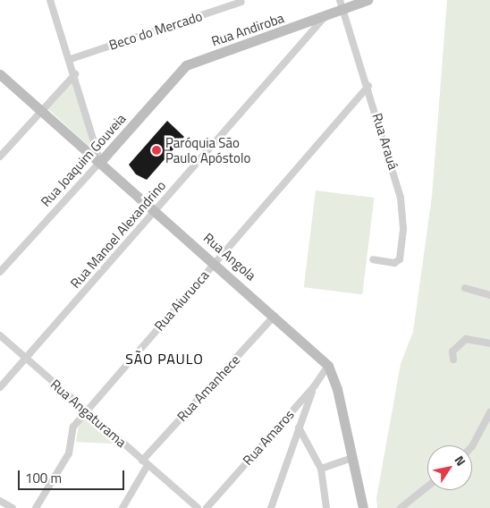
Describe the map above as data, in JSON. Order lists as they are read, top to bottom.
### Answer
{
  "streets": {
    "street": [
      "Rua Andiroba",
      "Beco do Mercado",
      "Rua Arauá",
      "Rua Joaquim Gouveia",
      "Rua Manoel Alexandrino",
      "Rua Angola",
      "Rua Aiuruoca",
      "Rua Amanhece",
      "Rua Angaturama",
      "Rua Amaros"
    ]
  },
  "crossings": [
    ["Rua Andiroba", "Rua Arauá"],
    ["Rua Andiroba", "Rua Joaquim Gouveia"],
    ["Rua Andiroba", "Rua Manoel Alexandrino"],
    ["Rua Arauá", "Rua Aiuruoca"],
    ["Rua Joaquim Gouveia", "Rua Angola"],
    ["Rua Manoel Alexandrino", "Rua Angola"],
    ["Rua Manoel Alexandrino", "Rua Angaturama"],
    ["Rua Angola", "Rua Aiuruoca"],
    ["Rua Angola", "Rua Amanhece"],
    ["Rua Angola", "Rua Amaros"],
    ["Rua Aiuruoca", "Rua Angaturama"],
    ["Rua Amanhece", "Rua Angaturama"]
  ],
  "districts": ["SÃO PAULO"],
  "places": ["Paróquia São Paulo Apóstolo"],
  "scale_bar": "100 m",
  "north": "top right"
}
